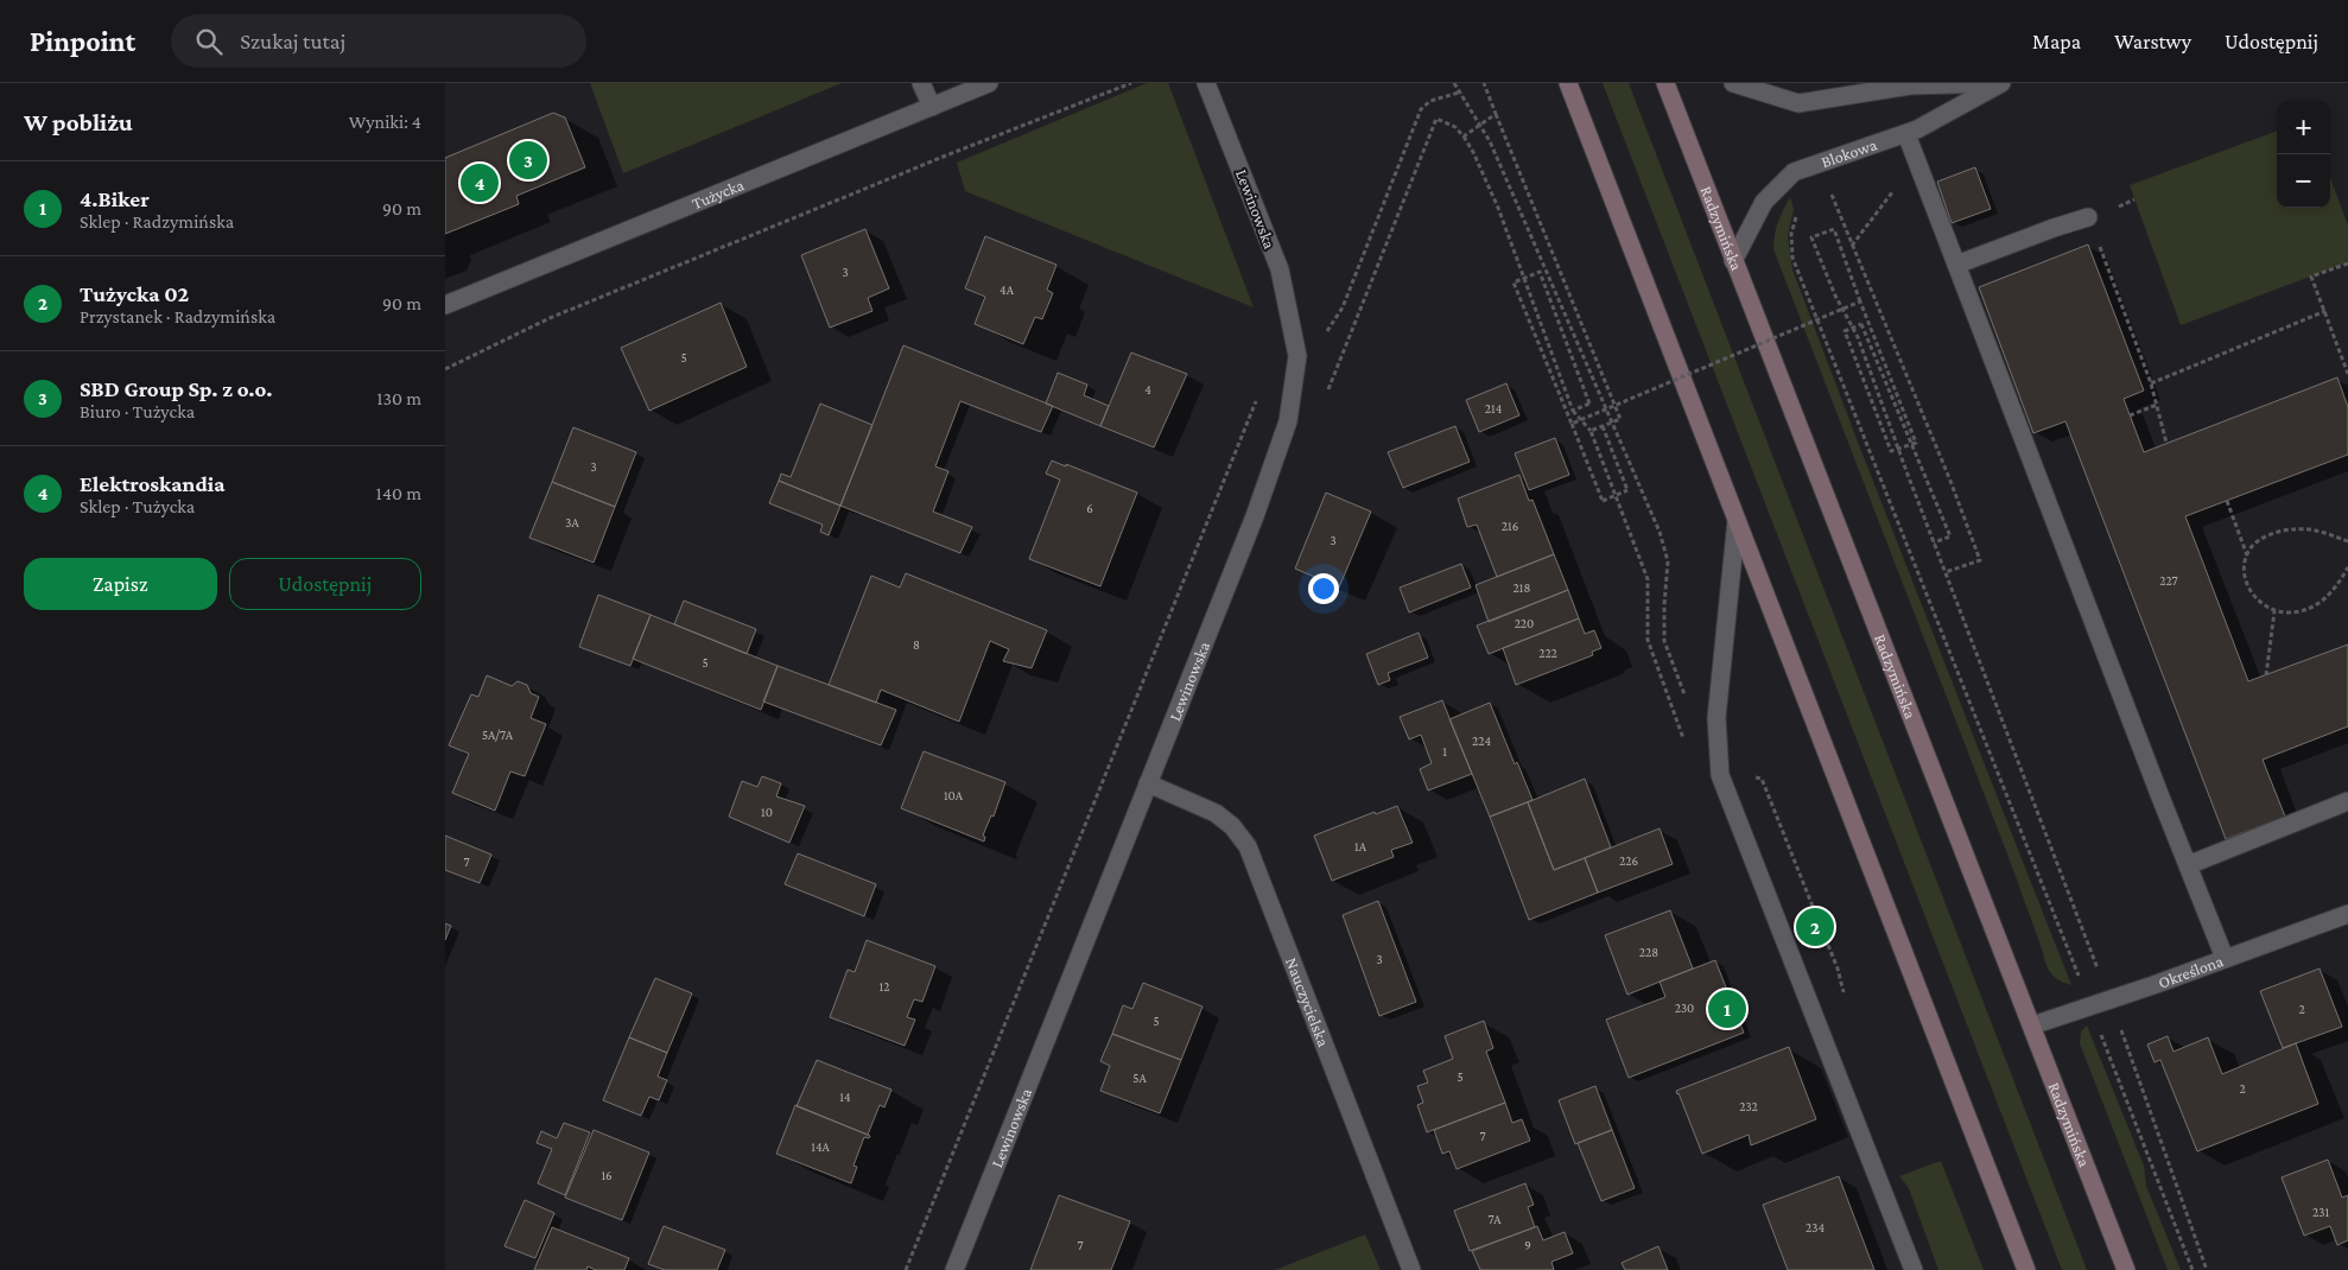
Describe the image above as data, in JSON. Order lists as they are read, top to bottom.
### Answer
{
  "streets": {
    "main road": ["Radzymińska"],
    "street": [
      "Blokowa",
      "Tużycka",
      "Lewinowska",
      "Określona",
      "Nauczycielska"
    ]
  },
  "crossings": [
    ["Blokowa", "Radzymińska"],
    ["Lewinowska", "Nauczycielska"],
    ["Radzymińska", "Określona"]
  ],
  "house_numbers": [
    "3",
    "4A",
    "5",
    "4",
    "214",
    "3",
    "6",
    "3A",
    "216",
    "3",
    "227",
    "218",
    "220",
    "8",
    "222",
    "5",
    "5A/7A",
    "224",
    "1",
    "10A",
    "10",
    "1A",
    "226",
    "7",
    "228",
    "3",
    "12",
    "230",
    "2",
    "5",
    "5",
    "5A",
    "2",
    "14",
    "232",
    "7",
    "14A",
    "16",
    "231",
    "7A",
    "234",
    "7",
    "9"
  ],
  "page": {
    "header": "Pinpoint",
    "search": "Szukaj tutaj",
    "nav": ["Mapa", "Warstwy", "Udostępnij"],
    "heading": ["W pobliżu", "Wyniki: 4"],
    "map_buttons": ["+", "−"],
    "pins": [
      "3",
      "4",
      "2",
      "1"
    ],
    "list": [
      {
        "mark": "1",
        "name": "4.Biker",
        "note": "Sklep · Radzymińska",
        "value": "90 m"
      },
      {
        "mark": "2",
        "name": "Tużycka 02",
        "note": "Przystanek · Radzymińska",
        "value": "90 m"
      },
      {
        "mark": "3",
        "name": "SBD Group Sp. z o.o.",
        "note": "Biuro · Tużycka",
        "value": "130 m"
      },
      {
        "mark": "4",
        "name": "Elektroskandia",
        "note": "Sklep · Tużycka",
        "value": "140 m"
      }
    ],
    "buttons": ["Zapisz", "Udostępnij"]
  }
}
